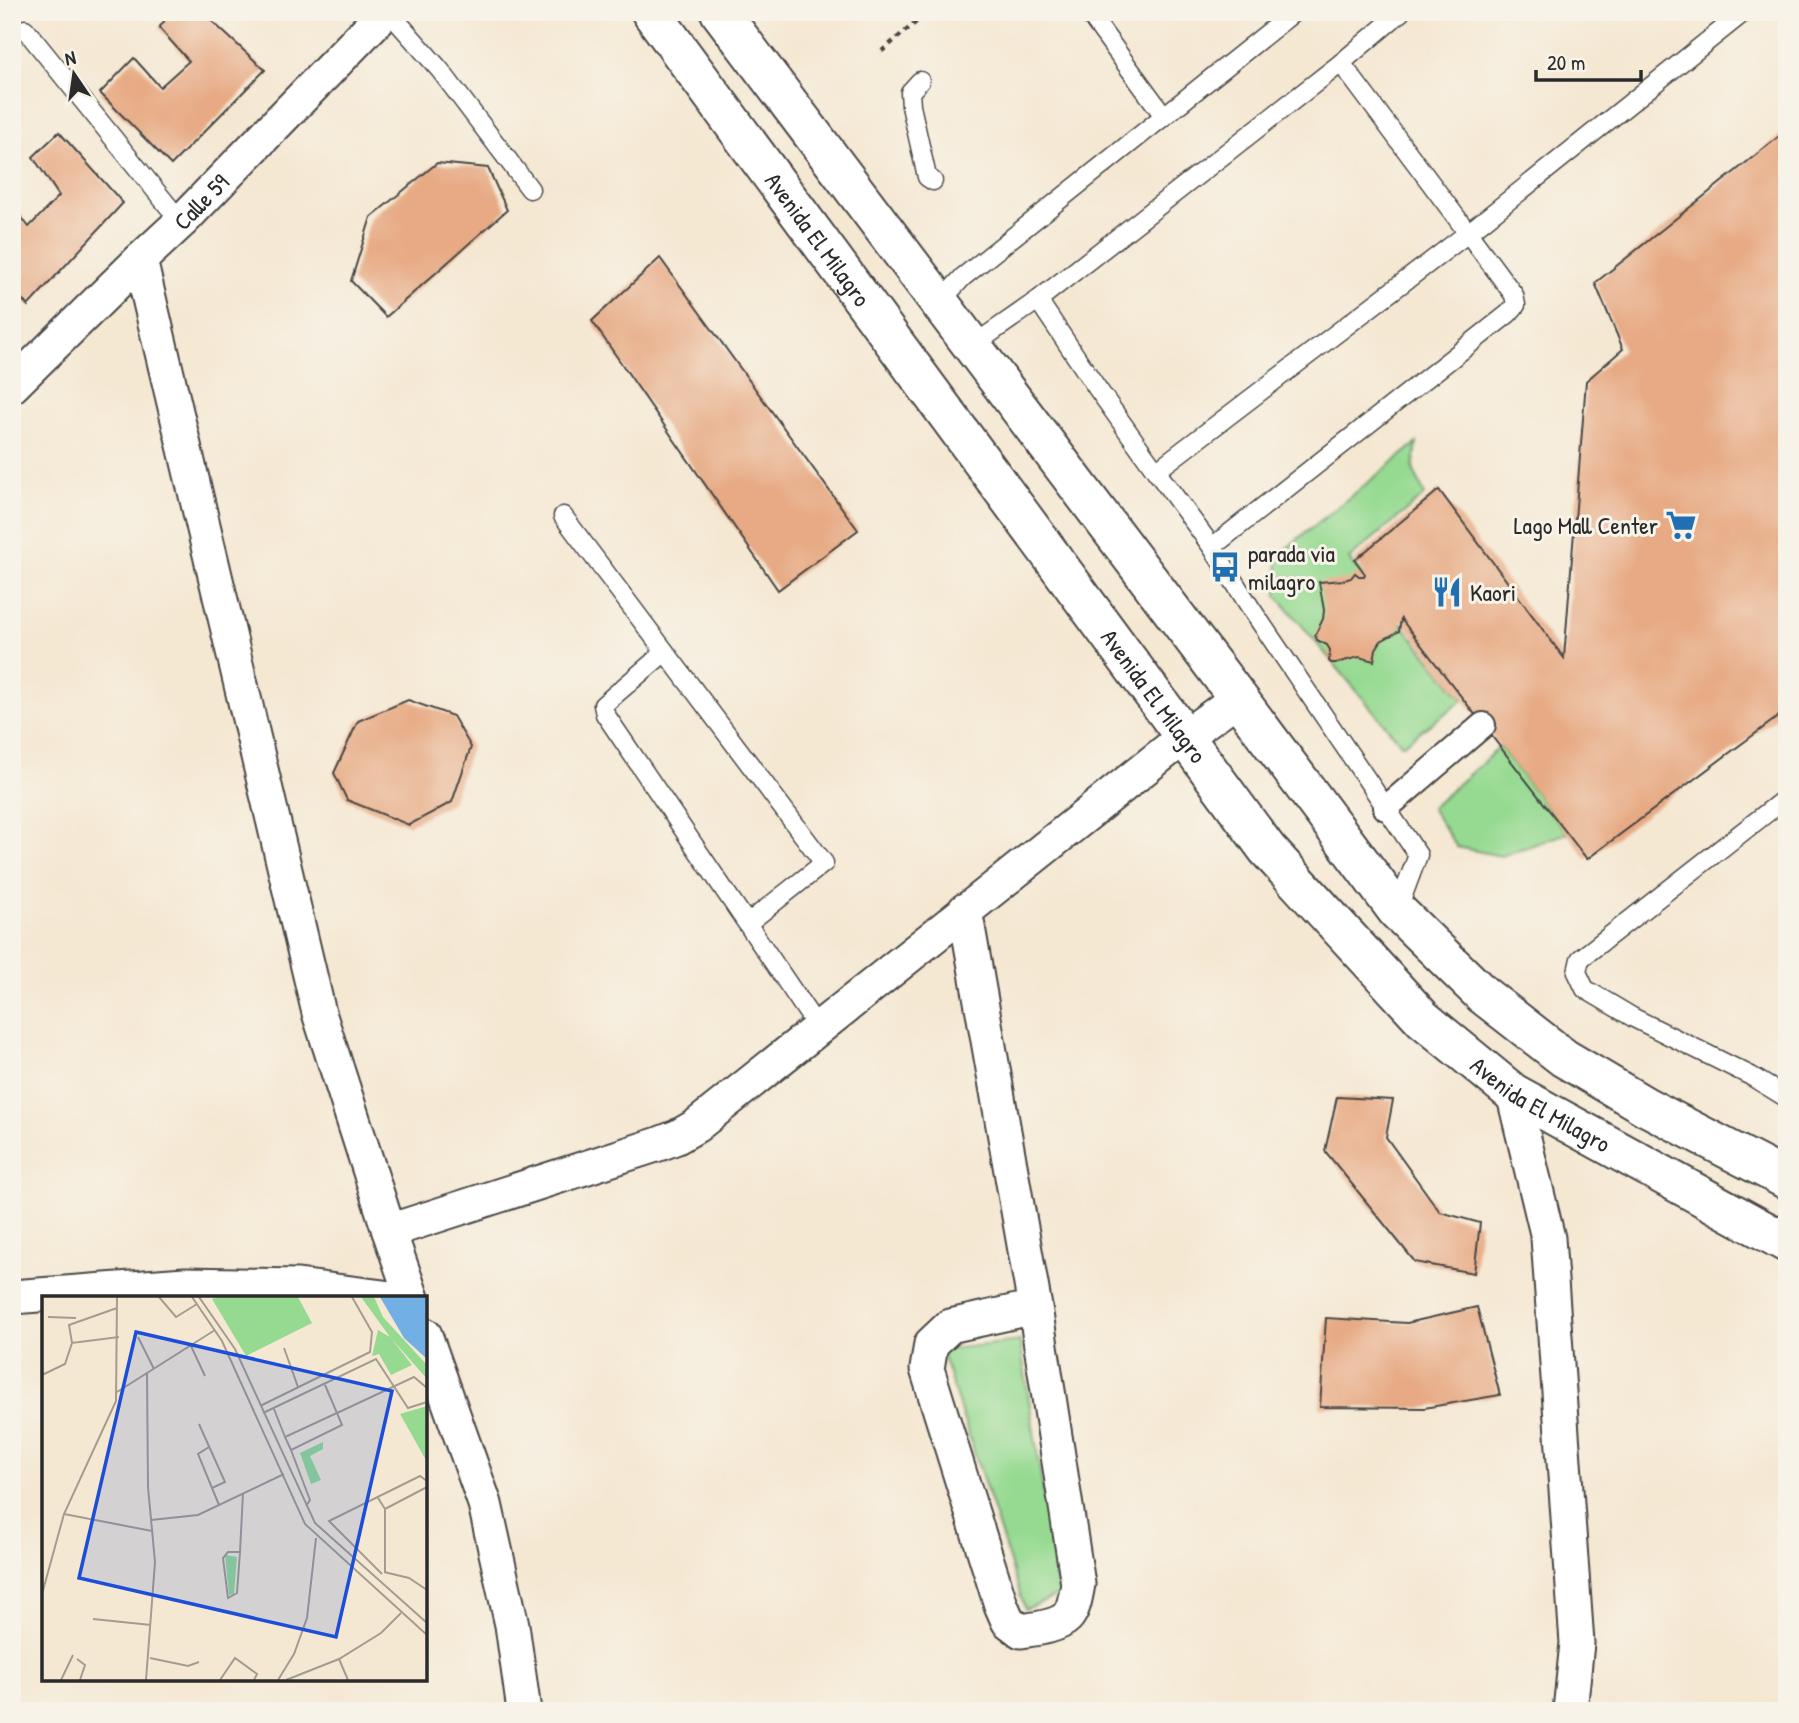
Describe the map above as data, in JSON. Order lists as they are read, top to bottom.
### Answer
{
  "streets": {
    "main road": ["Avenida El Milagro"],
    "street": ["Calle 59"]
  },
  "places": {
    "supermarket": ["Lago Mall Center"],
    "bus stop": ["parada via milagro"],
    "restaurant": ["Kaori"]
  },
  "scale_bar": "20 m",
  "north": "top"
}
